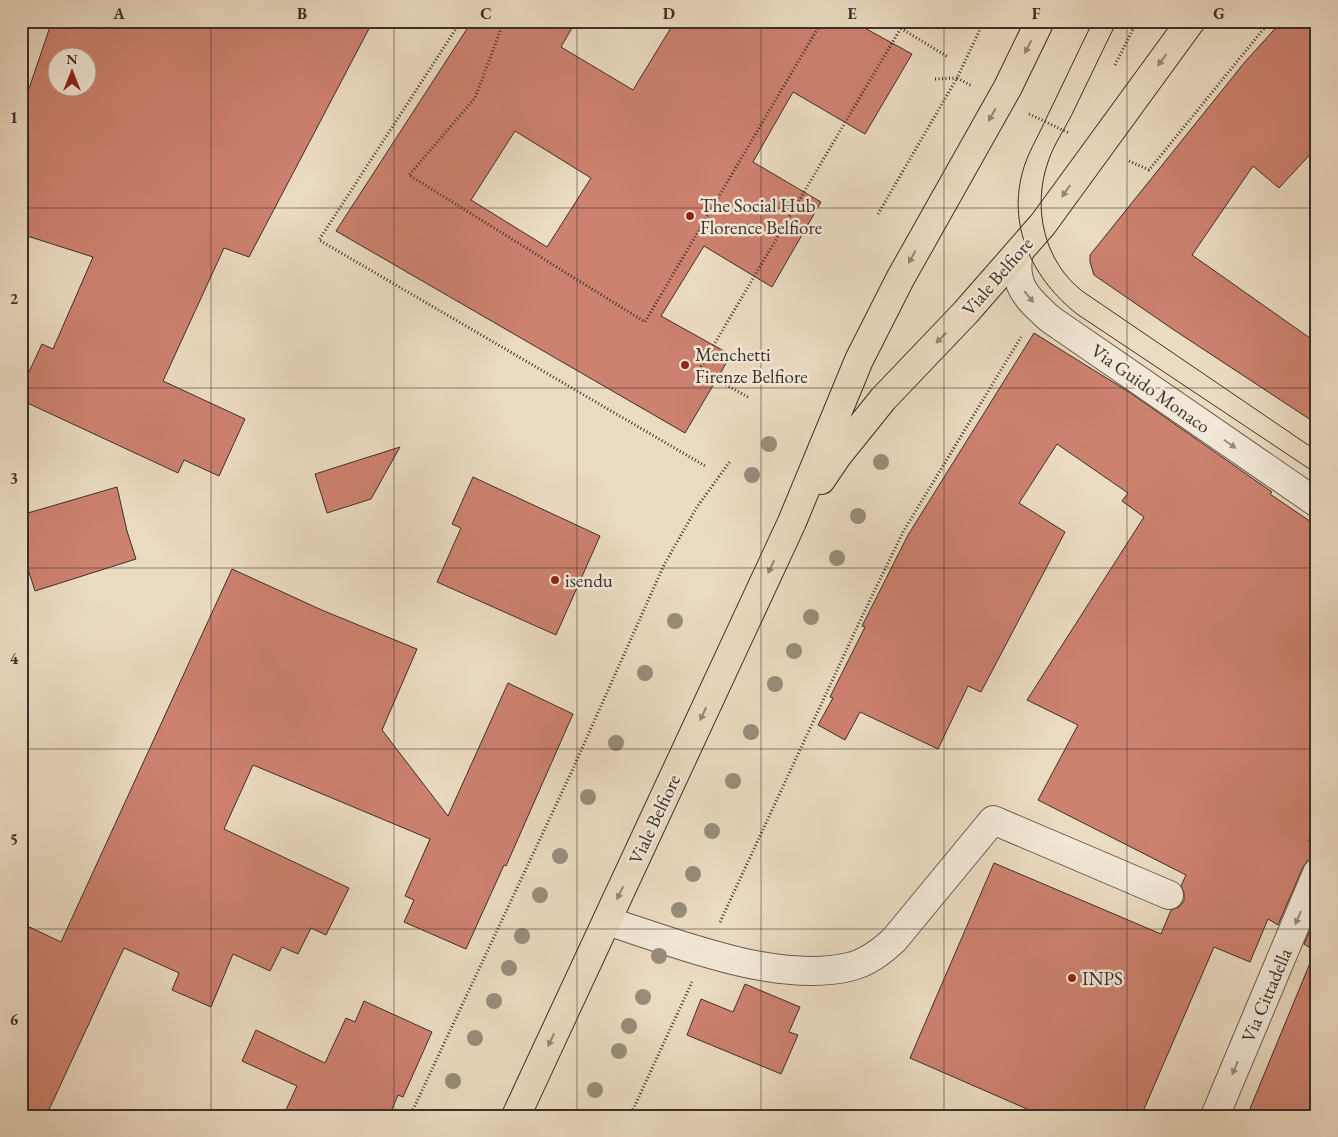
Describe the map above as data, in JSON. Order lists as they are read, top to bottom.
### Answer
{
  "streets": {
    "main road": ["Viale Belfiore"],
    "street": ["Via Guido Monaco", "Via Cittadella"]
  },
  "crossings": [
    ["Viale Belfiore", "Via Guido Monaco"]
  ],
  "one_way": ["Viale Belfiore", "Via Guido Monaco", "Via Cittadella"],
  "places": [
    "The Social Hub Florence Belfiore",
    "Menchetti Firenze Belfiore",
    "isendu",
    "INPS"
  ],
  "north": "top",
  "grid": {
    "columns": [
      "A",
      "B",
      "C",
      "D",
      "E",
      "F",
      "G"
    ],
    "rows": [
      "1",
      "2",
      "3",
      "4",
      "5",
      "6"
    ]
  }
}
